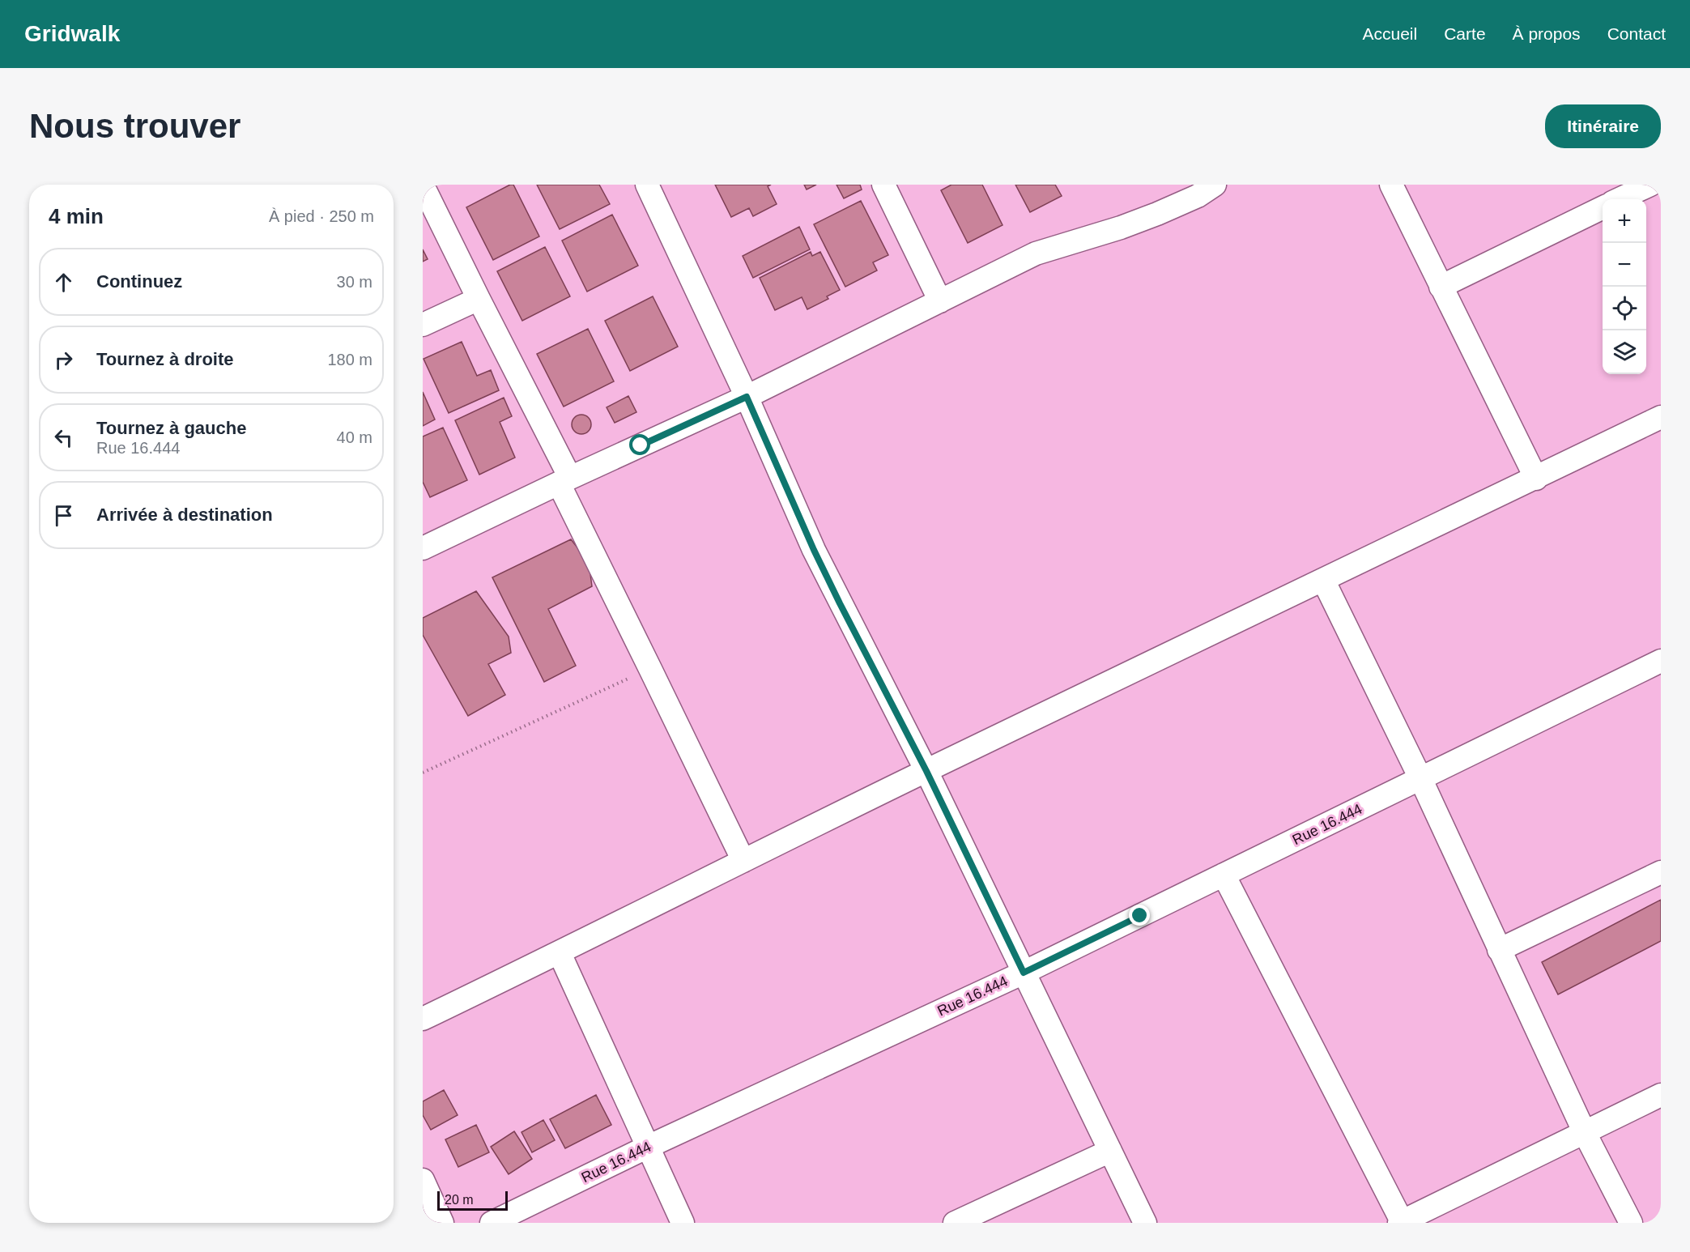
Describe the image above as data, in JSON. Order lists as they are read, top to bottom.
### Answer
{
  "streets": {
    "street": ["Rue 16.444"]
  },
  "scale_bar": "20 m",
  "page": {
    "header": "Gridwalk",
    "nav": [
      "Accueil",
      "Carte",
      "À propos",
      "Contact"
    ],
    "buttons": "Itinéraire",
    "title": "Nous trouver",
    "heading": ["4 min", "À pied · 250 m"],
    "map_buttons": ["+", "−"],
    "list": [
      ["Continuez", "30 m"],
      ["Tournez à droite", "180 m"],
      ["Tournez à gauche", "Rue 16.444", "40 m"],
      "Arrivée à destination"
    ],
    "scale": "20 m"
  }
}
